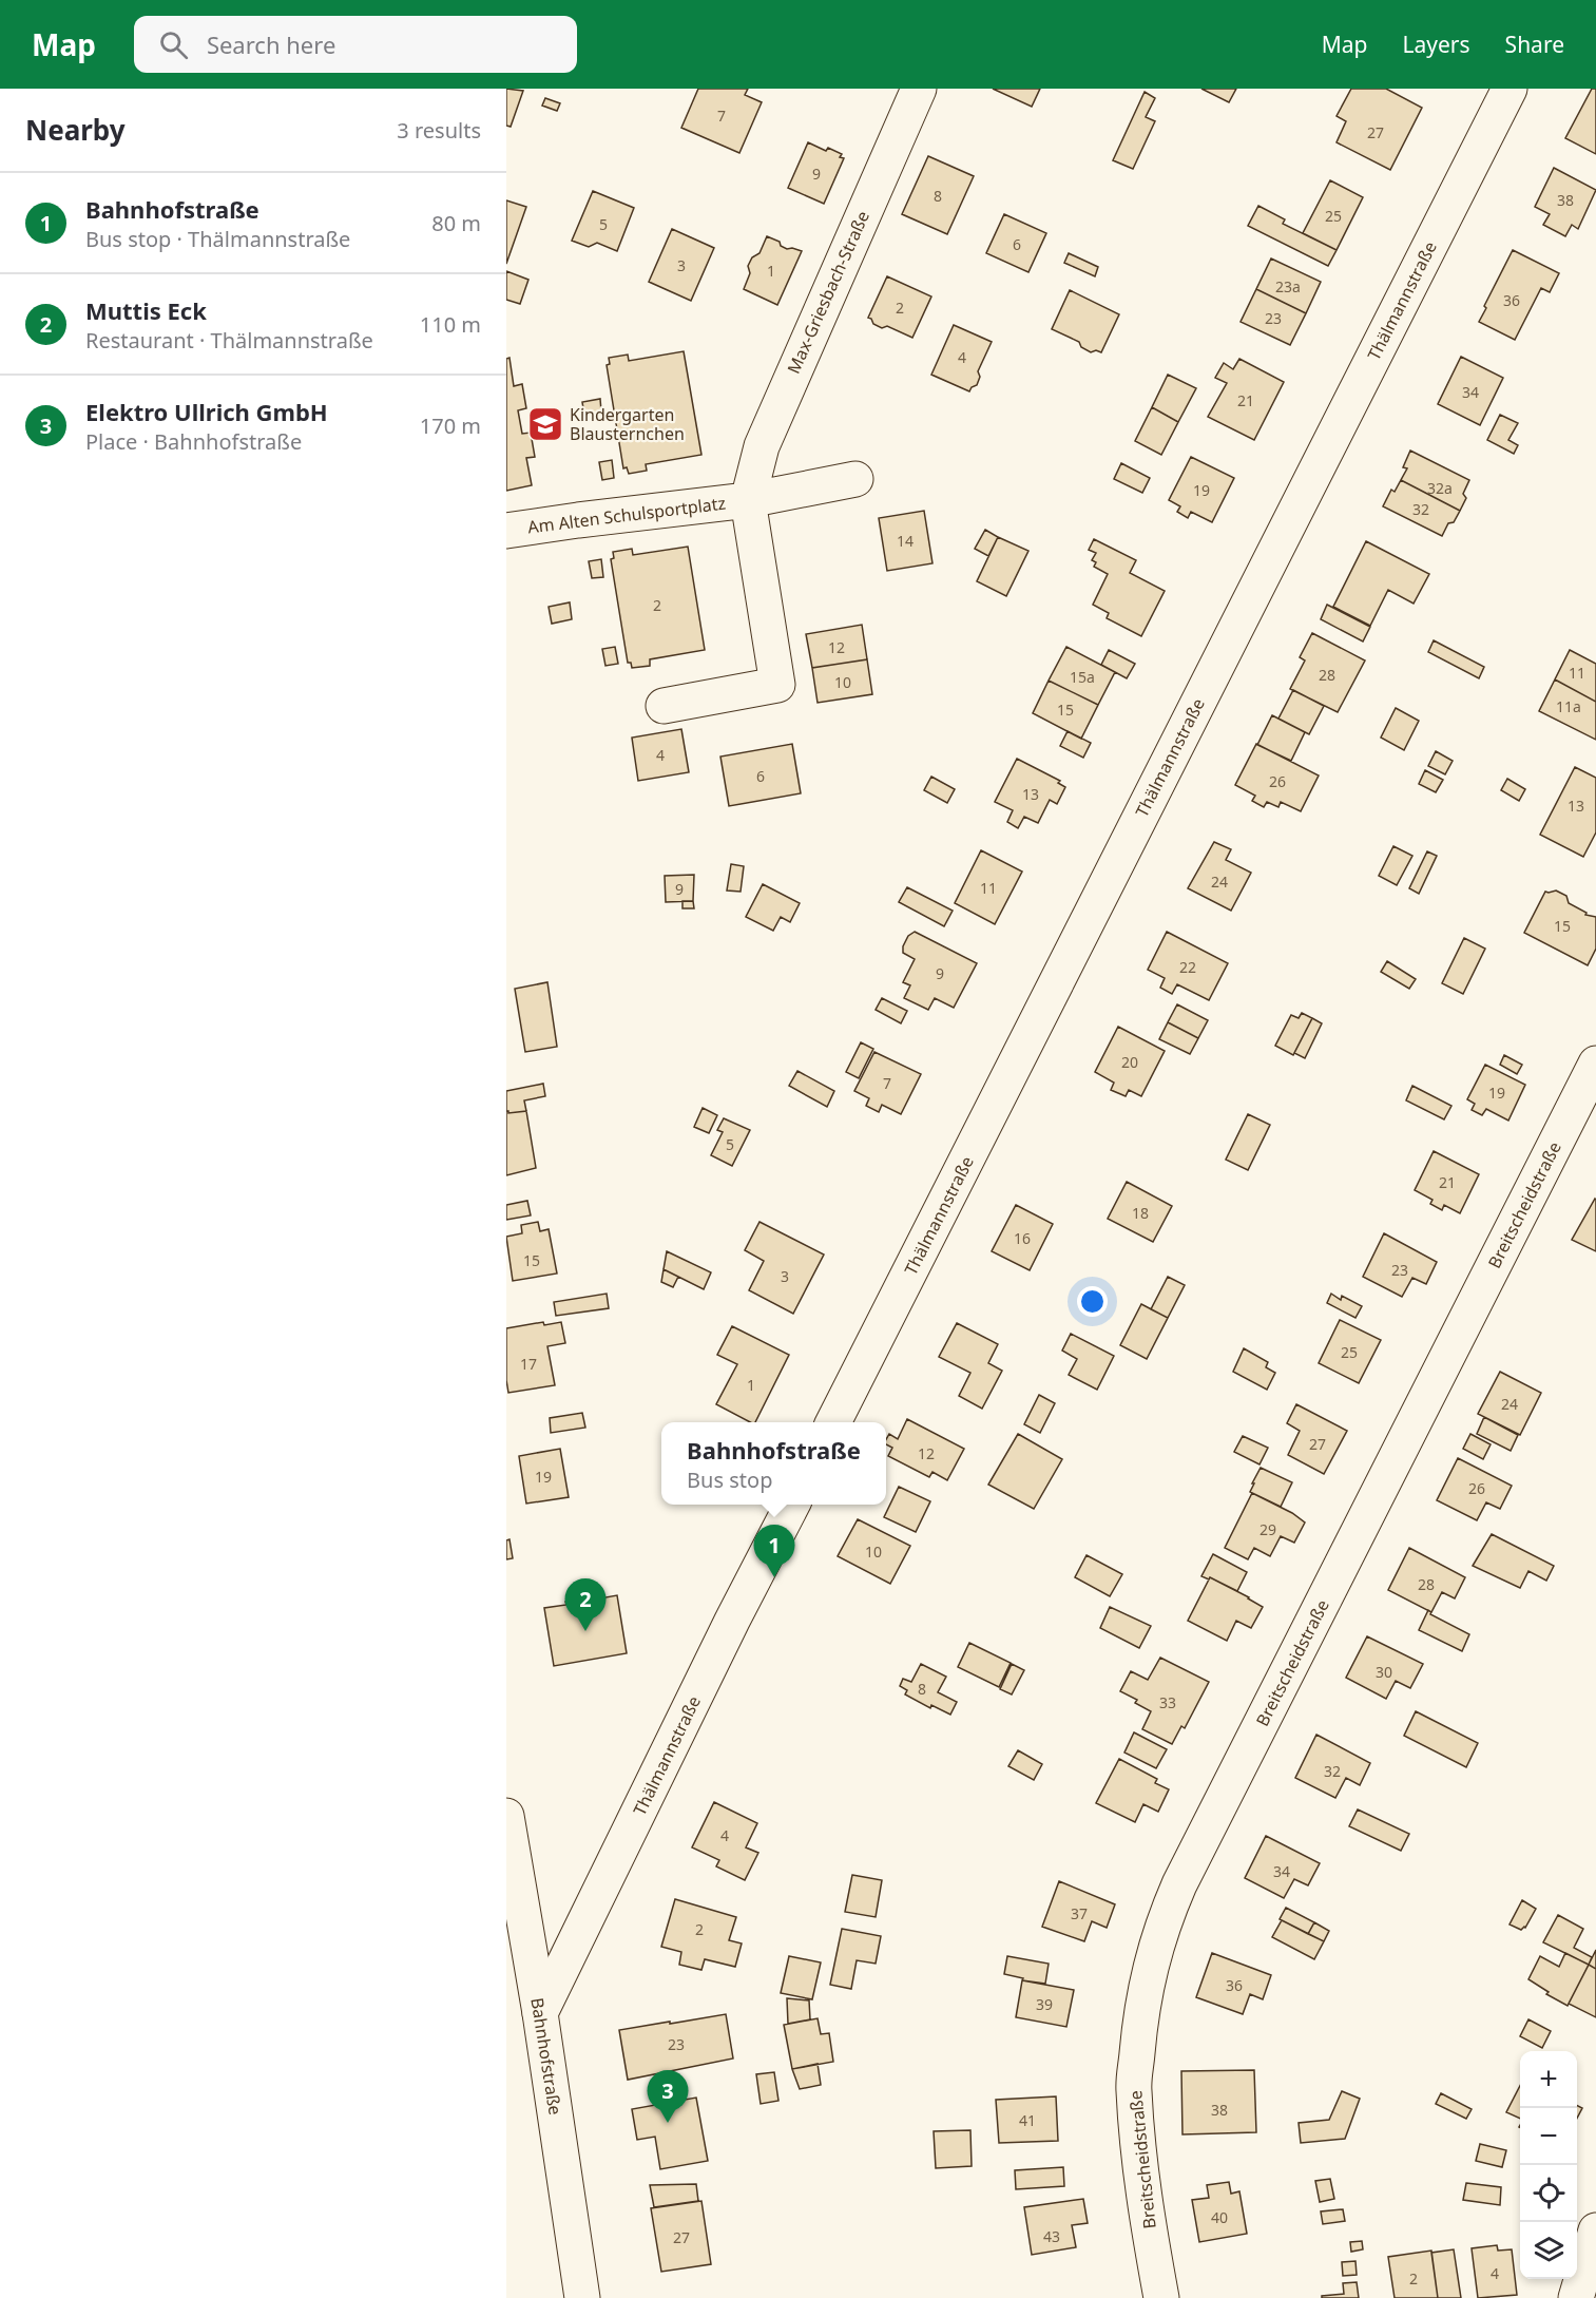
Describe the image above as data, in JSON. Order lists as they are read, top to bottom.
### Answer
{
  "streets": {
    "street": [
      "Max-Griesbach-Straße",
      "Thälmannstraße",
      "Am Alten Schulsportplatz",
      "Breitscheidstraße",
      "Bahnhofstraße"
    ]
  },
  "crossings": [
    ["Max-Griesbach-Straße", "Am Alten Schulsportplatz"],
    ["Thälmannstraße", "Bahnhofstraße"]
  ],
  "places": {
    "school or university": ["Kindergarten Blausternchen"]
  },
  "house_numbers": [
    "7",
    "27",
    "9",
    "8",
    "38",
    "25",
    "5",
    "6",
    "3",
    "1",
    "23a",
    "36",
    "2",
    "23",
    "4",
    "34",
    "21",
    "32a",
    "19",
    "32",
    "14",
    "2",
    "12",
    "11",
    "28",
    "15a",
    "10",
    "11a",
    "15",
    "4",
    "6",
    "26",
    "13",
    "13",
    "24",
    "11",
    "9",
    "15",
    "22",
    "9",
    "20",
    "7",
    "19",
    "5",
    "21",
    "18",
    "16",
    "15",
    "23",
    "3",
    "25",
    "17",
    "1",
    "24",
    "27",
    "12",
    "19",
    "26",
    "29",
    "10",
    "28",
    "30",
    "8",
    "33",
    "32",
    "4",
    "34",
    "37",
    "2",
    "36",
    "39",
    "23",
    "38",
    "41",
    "40",
    "43",
    "27",
    "4",
    "2"
  ],
  "page": {
    "header": "Map",
    "search": "Search here",
    "nav": ["Map", "Layers", "Share"],
    "heading": ["Nearby", "3 results"],
    "list": [
      {
        "mark": "1",
        "name": "Bahnhofstraße",
        "note": "Bus stop · Thälmannstraße",
        "value": "80 m"
      },
      {
        "mark": "2",
        "name": "Muttis Eck",
        "note": "Restaurant · Thälmannstraße",
        "value": "110 m"
      },
      {
        "mark": "3",
        "name": "Elektro Ullrich GmbH",
        "note": "Place · Bahnhofstraße",
        "value": "170 m"
      }
    ],
    "popup": ["Bahnhofstraße", "Bus stop"],
    "pins": ["1", "2", "3"],
    "map_buttons": ["+", "−"]
  }
}
